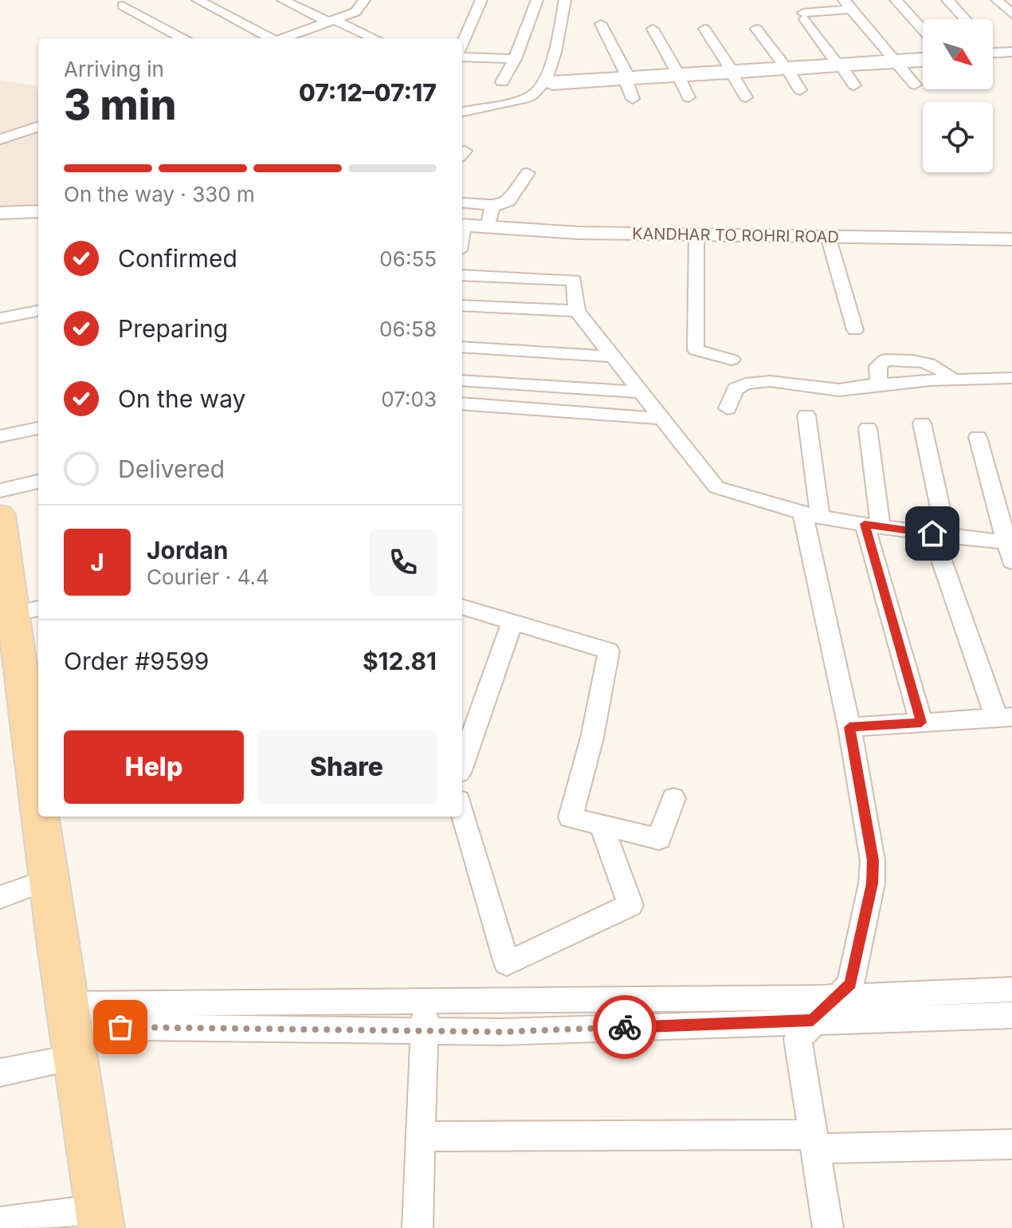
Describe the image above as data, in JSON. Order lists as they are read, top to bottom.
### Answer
{
  "streets": {
    "street": ["KANDHAR TO ROHRI ROAD"]
  },
  "north": "bottom right",
  "page": {
    "heading": ["3 min", "Arriving in", "07:12–07:17"],
    "panel": [
      "Jordan",
      "Courier · 4.4",
      "Order #9599",
      "$12.81"
    ],
    "bar": "On the way · 330 m",
    "list": [
      ["Confirmed", "06:55"],
      ["Preparing", "06:58"],
      ["On the way", "07:03"],
      "Delivered"
    ],
    "round": "J",
    "buttons": ["Help", "Share"]
  }
}
